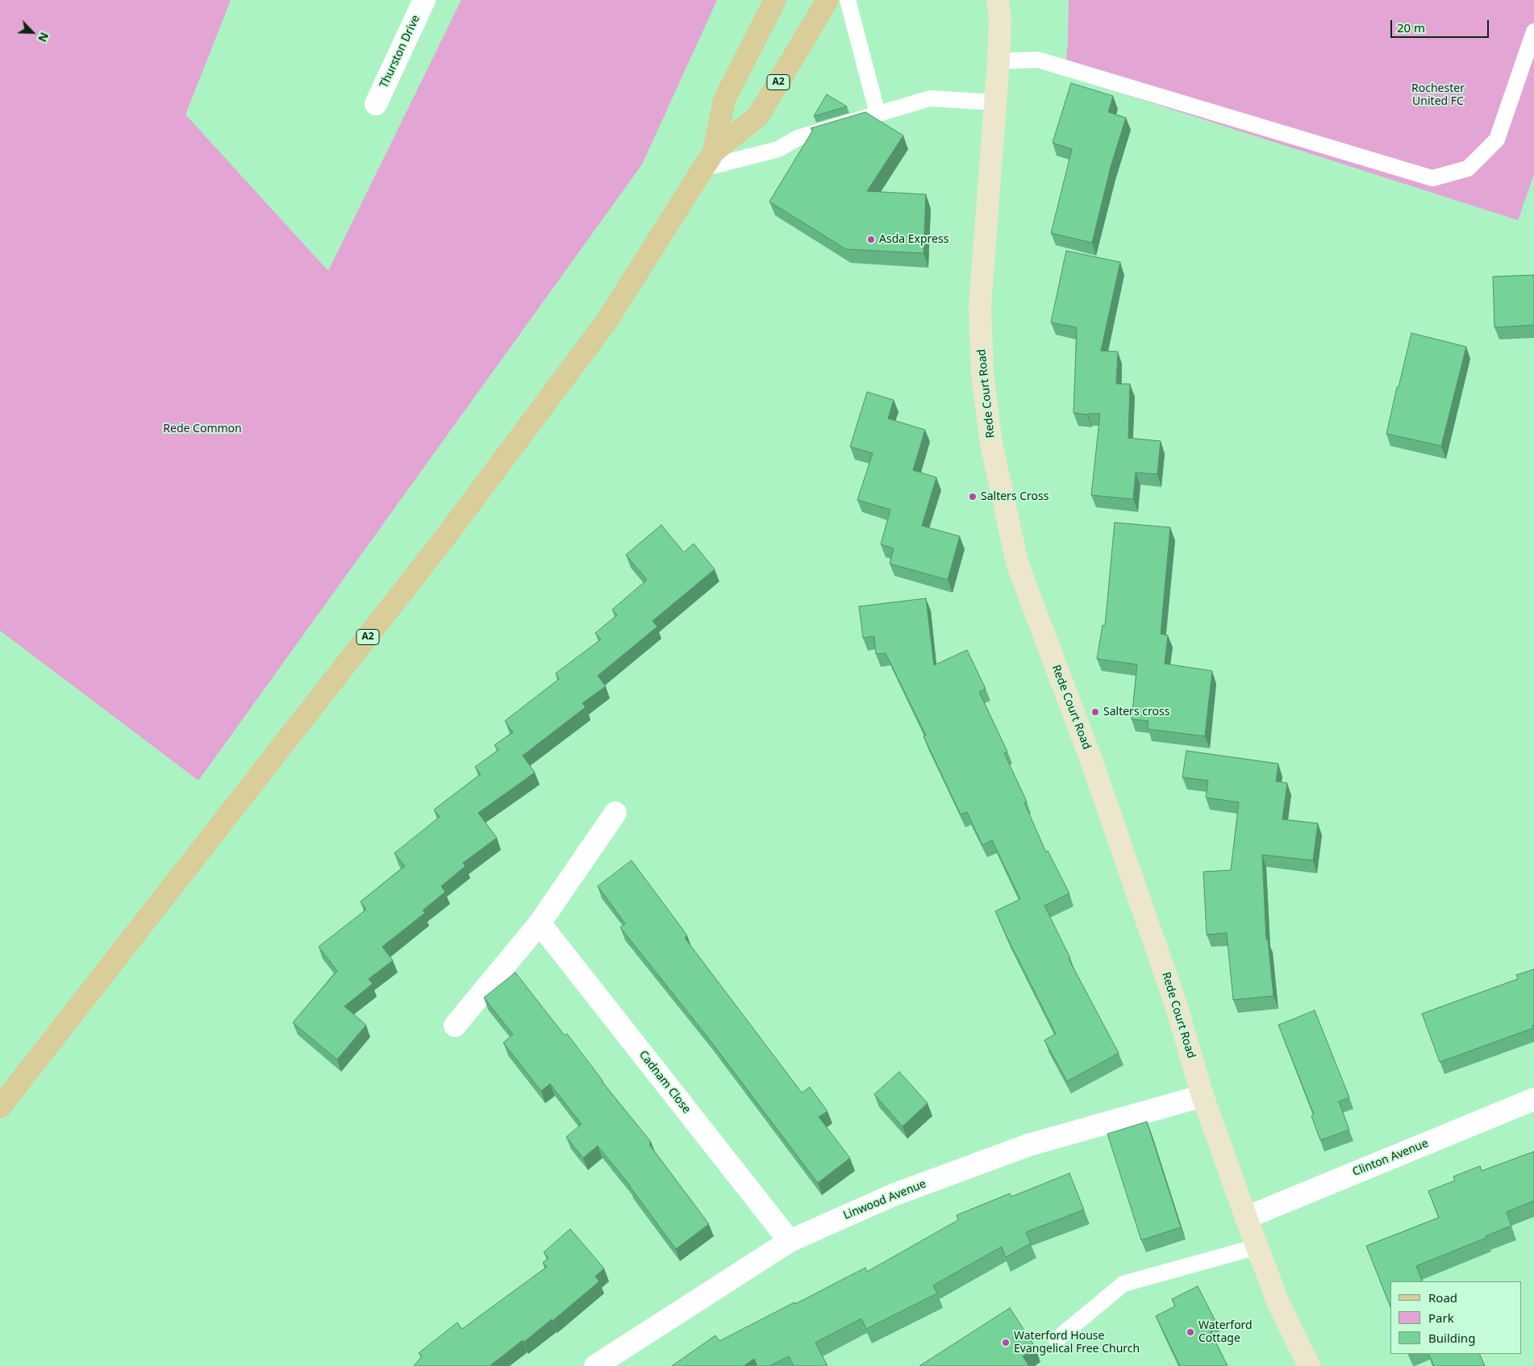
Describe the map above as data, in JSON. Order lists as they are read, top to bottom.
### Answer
{
  "streets": {
    "main road": ["A2", "Rede Court Road"],
    "street": [
      "Thurston Drive",
      "Cadnam Close",
      "Clinton Avenue",
      "Linwood Avenue"
    ]
  },
  "crossings": [
    ["Rede Court Road", "Clinton Avenue"],
    ["Rede Court Road", "Linwood Avenue"],
    ["Cadnam Close", "Linwood Avenue"]
  ],
  "parks": ["Rochester United FC", "Rede Common"],
  "places": [
    "Asda Express",
    "Salters Cross",
    "Salters cross",
    "Waterford Cottage",
    "Waterford House Evangelical Free Church"
  ],
  "legend": ["Road", "Park", "Building"],
  "scale_bar": "20 m",
  "north": "bottom right"
}
